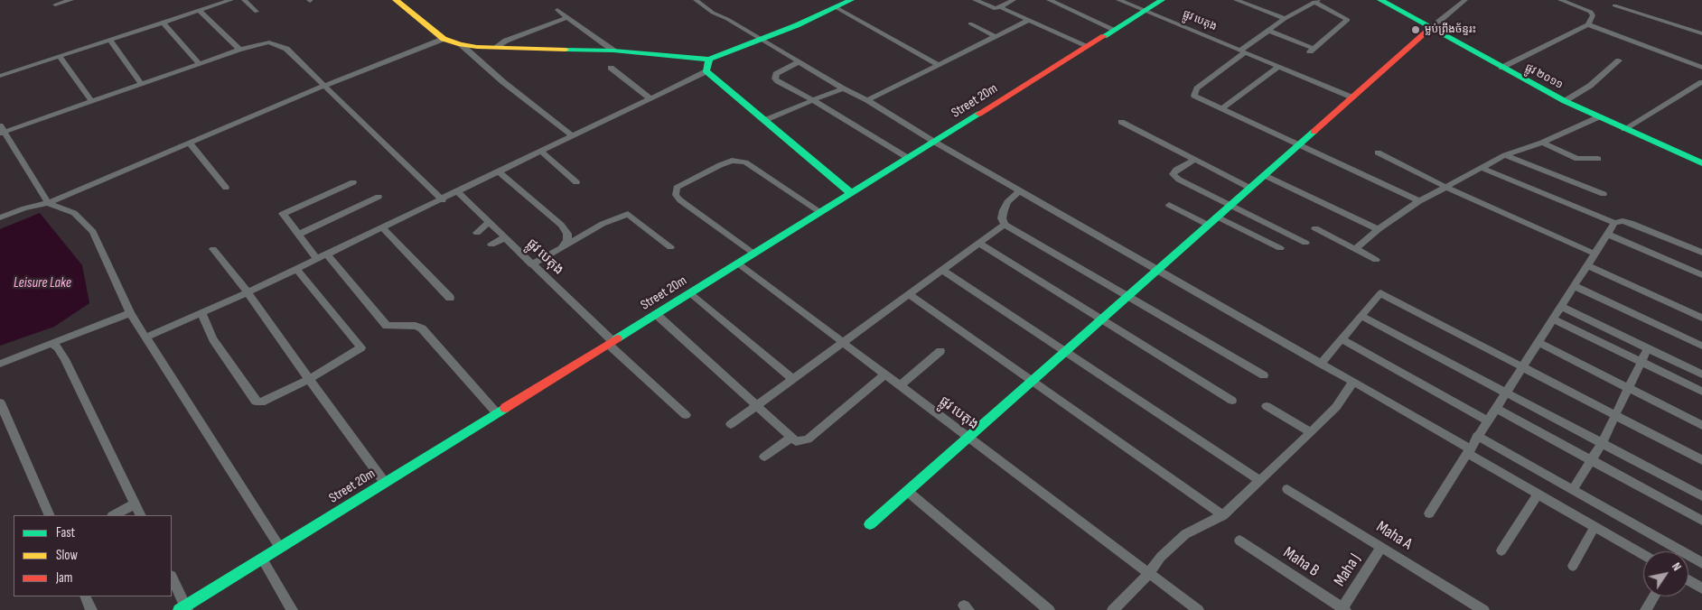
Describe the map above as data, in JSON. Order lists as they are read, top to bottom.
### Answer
{
  "streets": {
    "street": [
      "ផ្លូវ បេតុង",
      "ផ្លូវ ២០១១",
      "Street 20m",
      "Maha A",
      "Maha B",
      "Maha J"
    ]
  },
  "crossings": [
    ["ផ្លូវ បេតុង", "Street 20m"],
    ["Maha A", "Maha J"],
    ["Maha B", "Maha J"]
  ],
  "water": ["Leisure Lake"],
  "places": ["ម្លប់ព្រីងច័ន្ទរះ"],
  "legend": ["Fast", "Slow", "Jam"],
  "north": "top right"
}
